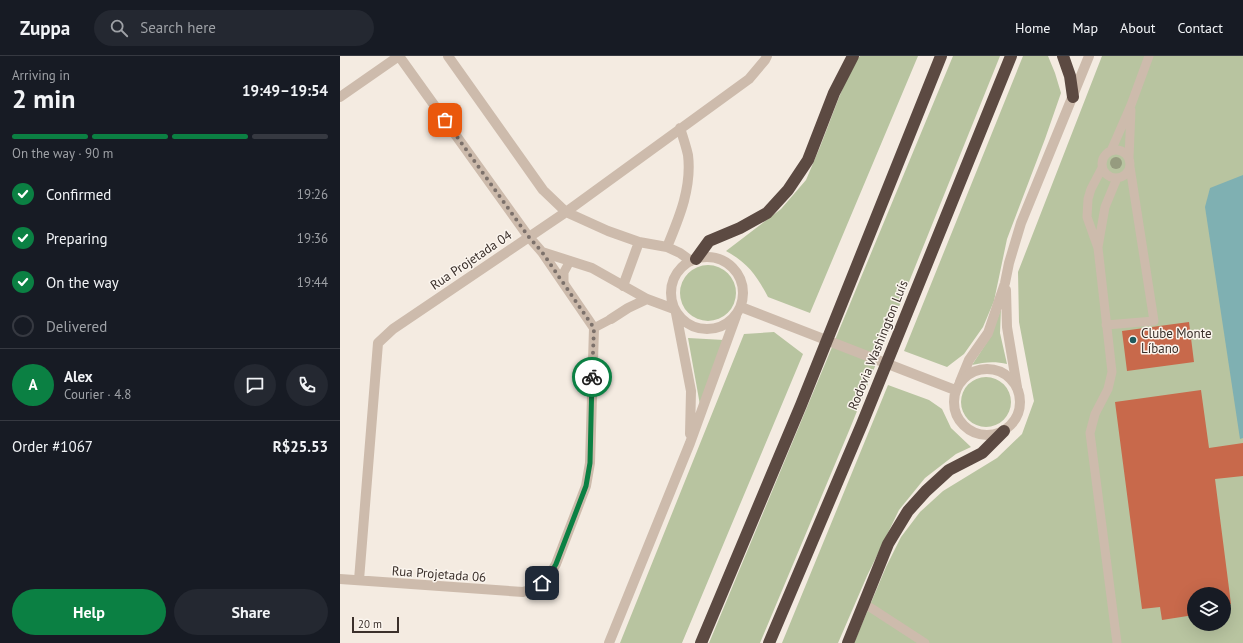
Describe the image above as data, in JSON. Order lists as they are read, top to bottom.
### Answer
{
  "streets": {
    "highway": ["Rodovia Washington Luís"],
    "street": ["Rua Projetada 04", "Rua Projetada 06"]
  },
  "crossings": [
    ["Rua Projetada 04", "Rua Projetada 06"]
  ],
  "places": ["Clube Monte Líbano"],
  "scale_bar": "20 m",
  "page": {
    "header": "Zuppa",
    "search": "Search here",
    "nav": [
      "Home",
      "Map",
      "About",
      "Contact"
    ],
    "heading": ["2 min", "Arriving in", "19:49–19:54"],
    "panel": [
      "Alex",
      "Courier · 4.8",
      "Order #1067",
      "R$25.53"
    ],
    "bar": "On the way · 90 m",
    "list": [
      ["Confirmed", "19:26"],
      ["Preparing", "19:36"],
      ["On the way", "19:44"],
      "Delivered"
    ],
    "round": "A",
    "buttons": ["Help", "Share"],
    "scale": "20 m"
  }
}
